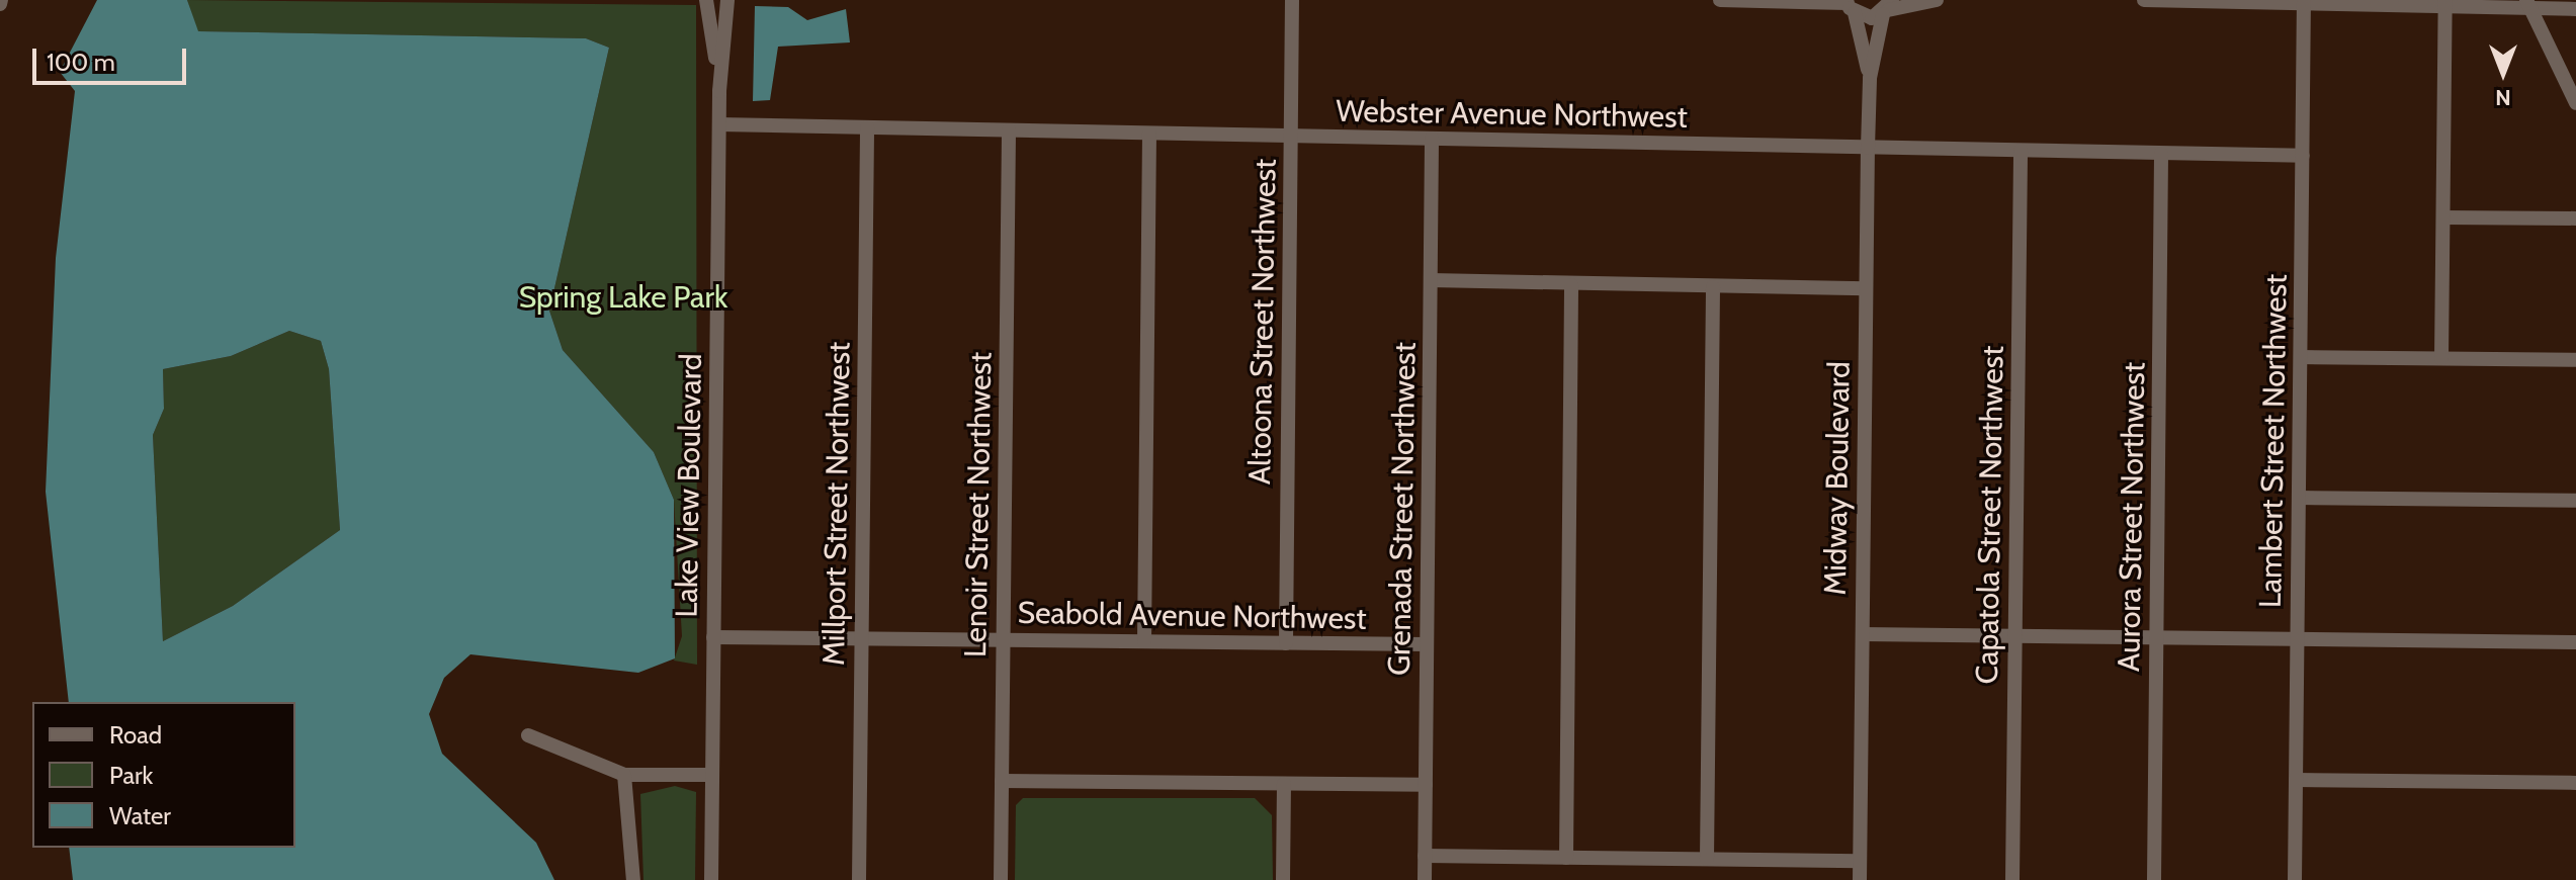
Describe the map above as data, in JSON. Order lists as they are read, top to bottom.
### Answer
{
  "streets": {
    "street": [
      "Webster Avenue Northwest",
      "Altoona Street Northwest",
      "Lambert Street Northwest",
      "Midway Boulevard",
      "Lake View Boulevard",
      "Millport Street Northwest",
      "Lenoir Street Northwest",
      "Grenada Street Northwest",
      "Capatola Street Northwest",
      "Aurora Street Northwest",
      "Seabold Avenue Northwest"
    ]
  },
  "crossings": [
    ["Webster Avenue Northwest", "Altoona Street Northwest"],
    ["Webster Avenue Northwest", "Lambert Street Northwest"],
    ["Webster Avenue Northwest", "Midway Boulevard"],
    ["Webster Avenue Northwest", "Lake View Boulevard"],
    ["Webster Avenue Northwest", "Millport Street Northwest"],
    ["Webster Avenue Northwest", "Lenoir Street Northwest"],
    ["Webster Avenue Northwest", "Grenada Street Northwest"],
    ["Webster Avenue Northwest", "Capatola Street Northwest"],
    ["Webster Avenue Northwest", "Aurora Street Northwest"],
    ["Altoona Street Northwest", "Seabold Avenue Northwest"],
    ["Lake View Boulevard", "Seabold Avenue Northwest"],
    ["Millport Street Northwest", "Seabold Avenue Northwest"],
    ["Lenoir Street Northwest", "Seabold Avenue Northwest"],
    ["Grenada Street Northwest", "Seabold Avenue Northwest"]
  ],
  "parks": ["Spring Lake Park"],
  "legend": ["Road", "Park", "Water"],
  "scale_bar": "100 m",
  "north": "bottom"
}
